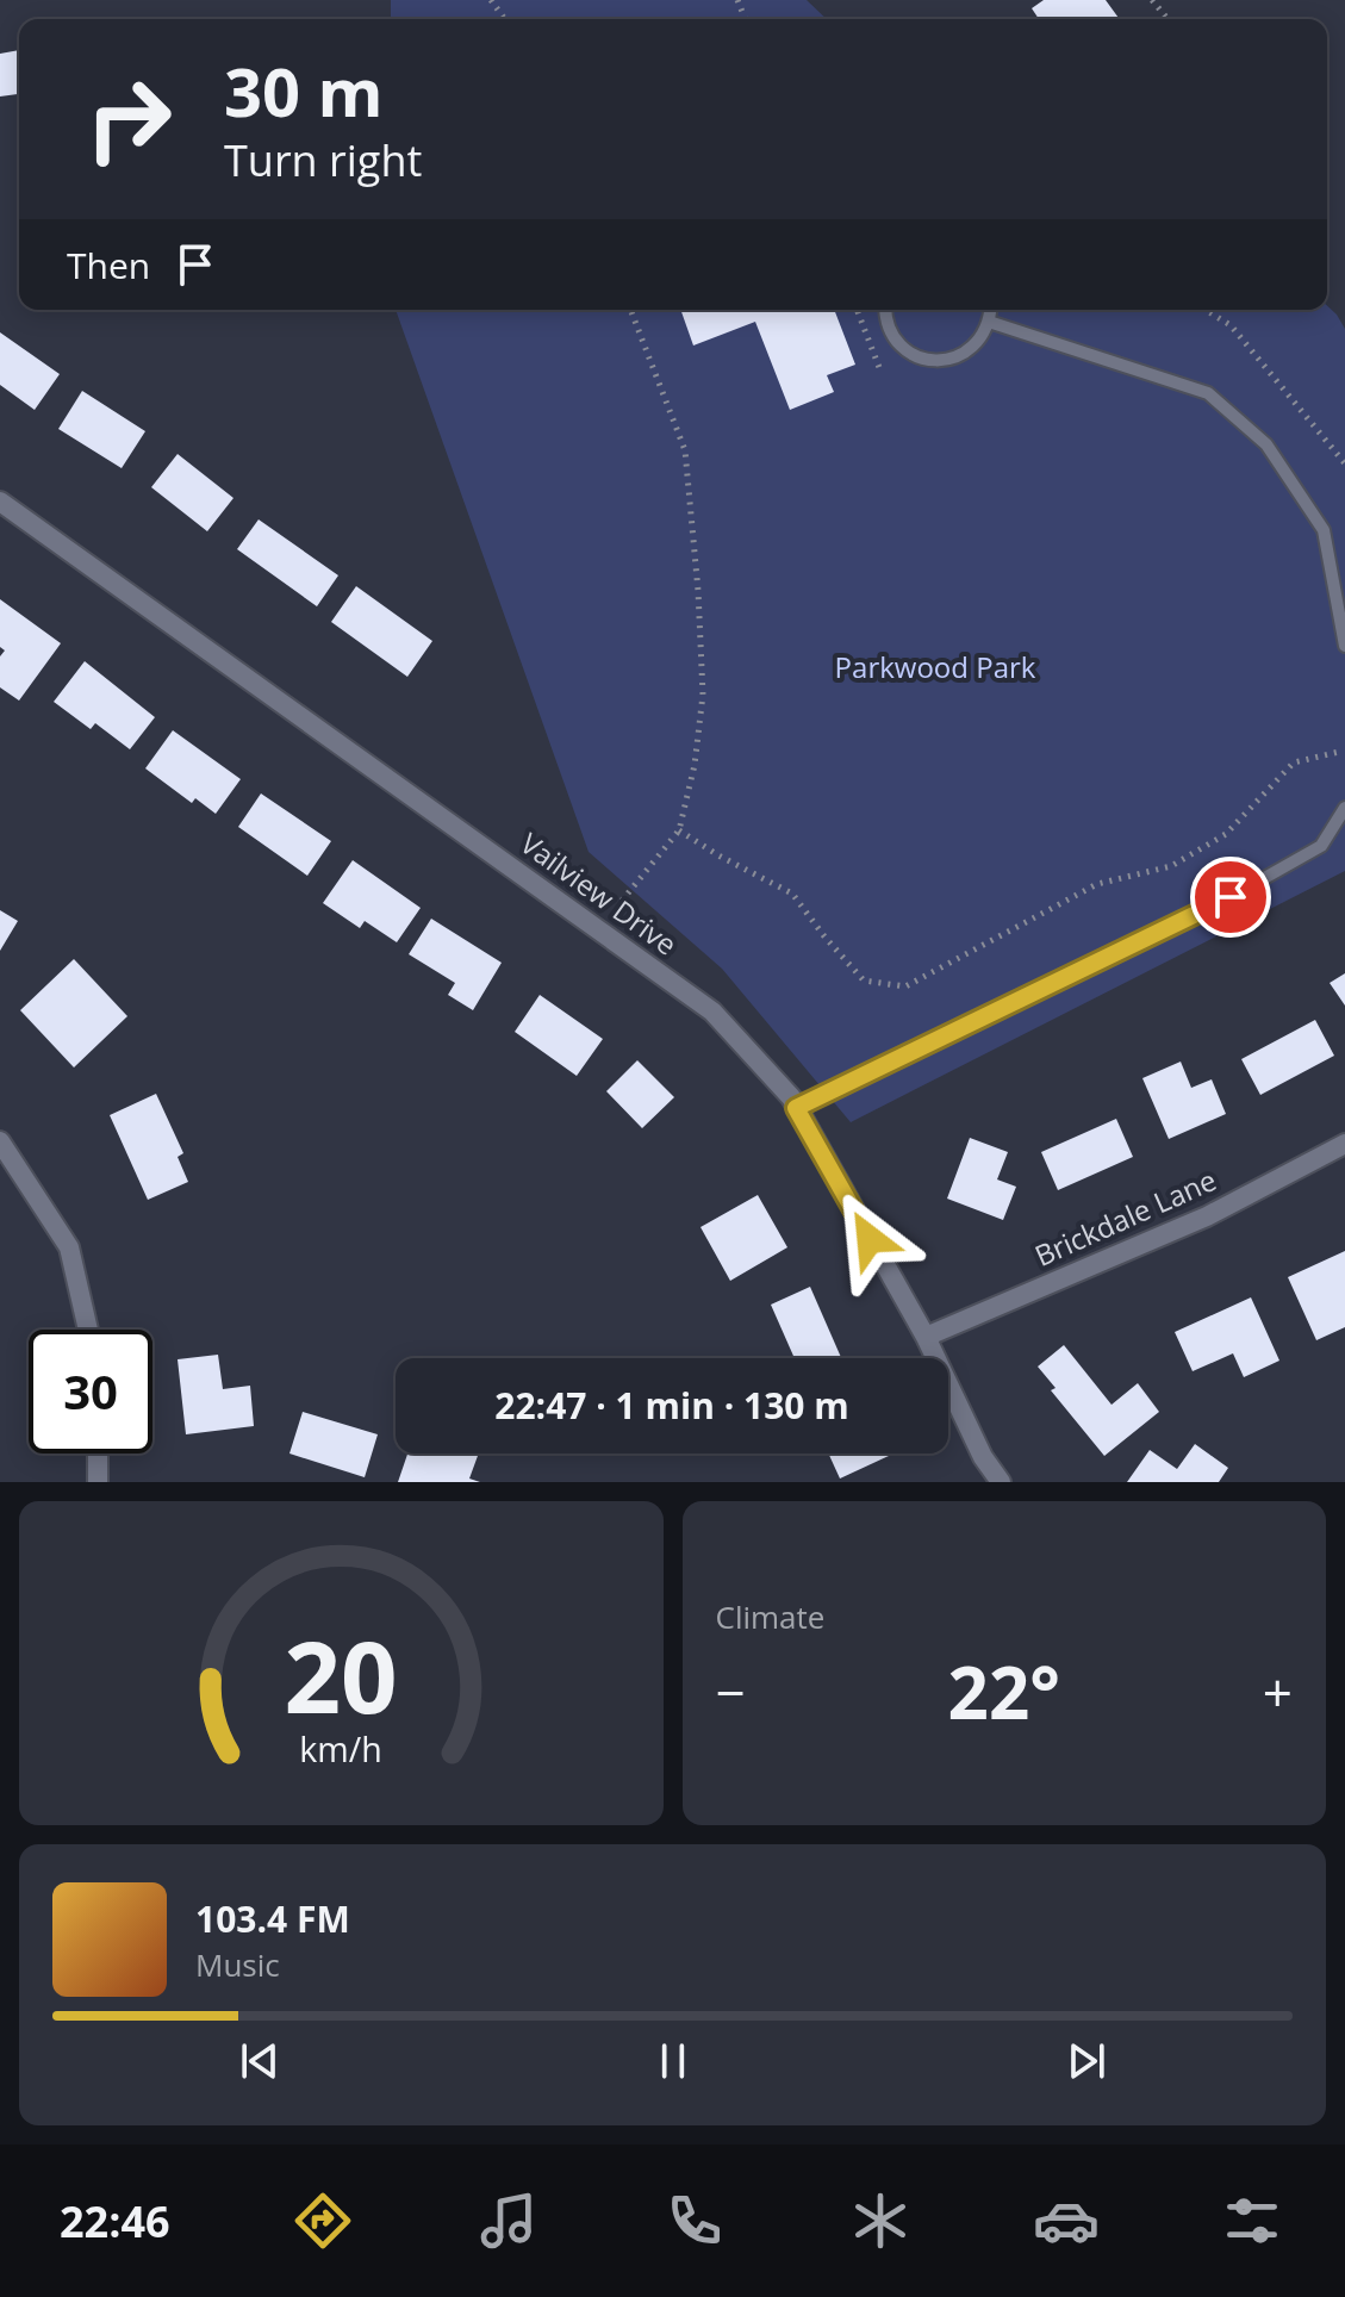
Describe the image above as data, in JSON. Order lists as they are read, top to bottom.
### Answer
{
  "streets": {
    "street": ["Vailview Drive", "Brickdale Lane"]
  },
  "crossings": [
    ["Vailview Drive", "Brickdale Lane"]
  ],
  "parks": ["Parkwood Park"],
  "page": {
    "turn": ["30 m", "Turn right"],
    "then": "Then",
    "limit": "30",
    "trip": "22:47 · 1 min · 130 m",
    "tile": "Climate",
    "heat": ["−", "22°", "+"],
    "song": ["103.4 FM", "Music"],
    "tabs": "22:46",
    "gauge": ["20", "km/h"]
  }
}
